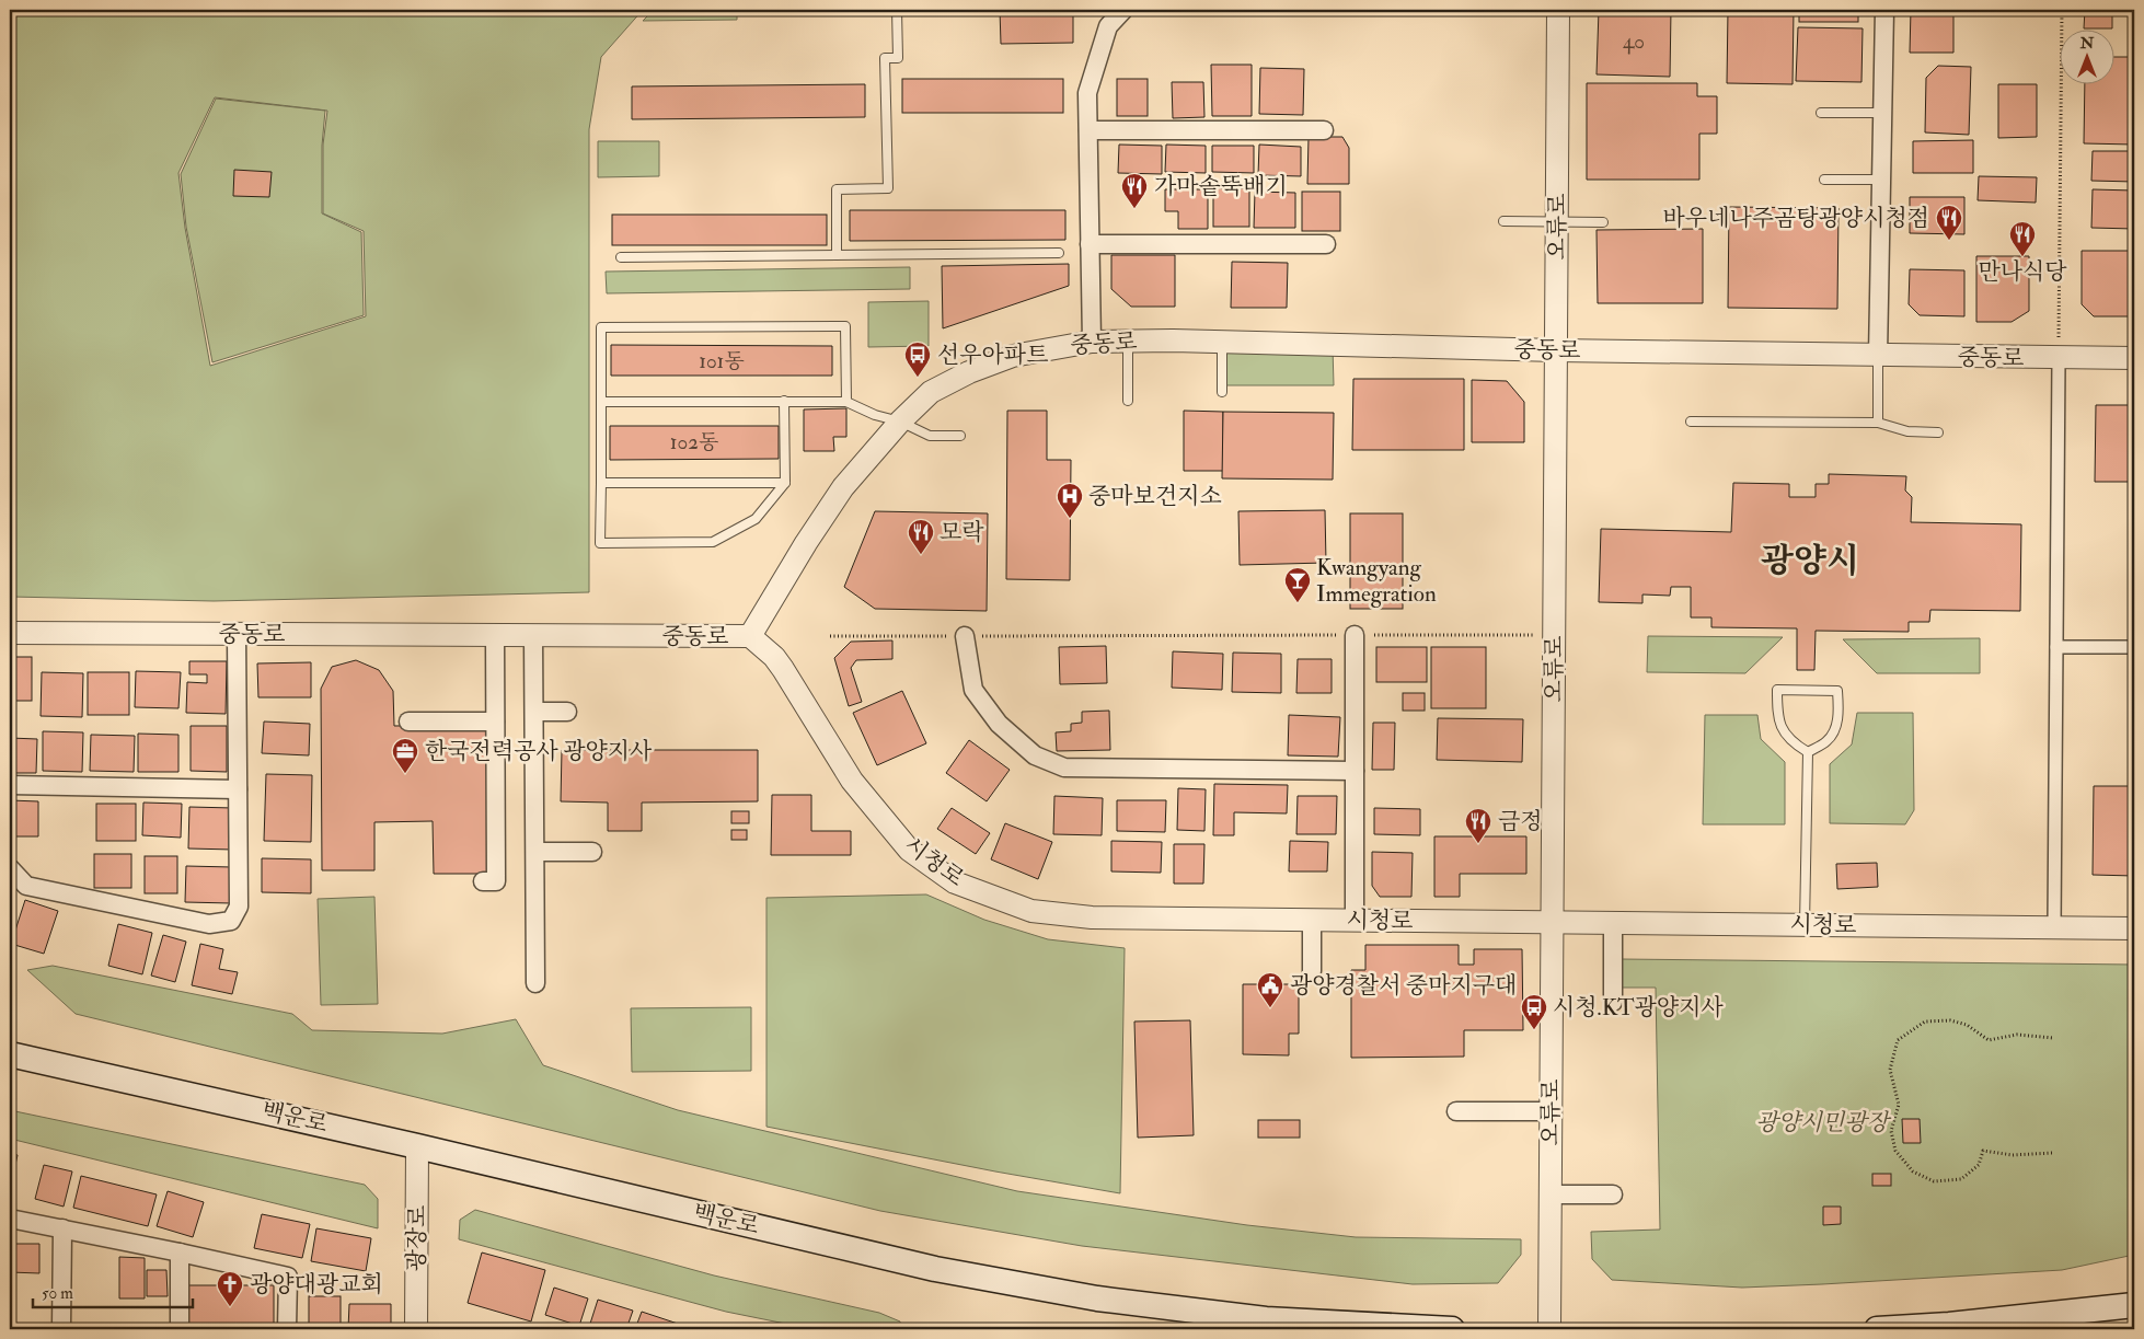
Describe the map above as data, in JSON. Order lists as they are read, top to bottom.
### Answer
{
  "streets": {
    "main road": ["백운로"],
    "street": [
      "오류로",
      "중동로",
      "시청로",
      "광장로"
    ]
  },
  "crossings": [
    ["오류로", "중동로"],
    ["오류로", "시청로"],
    ["중동로", "시청로"],
    ["백운로", "광장로"]
  ],
  "districts": ["광양시"],
  "parks": ["광양시민광장"],
  "places": {
    "restaurant": [
      "가마솥뚝배기",
      "바우네나주곰탕광양시청점",
      "만나식당",
      "모락",
      "금정"
    ],
    "bus stop": ["선우아파트", "시청.KT광양지사"],
    "hospital": ["중마보건지소"],
    "bar": ["Kwangyang Immegration"],
    "office": ["한국전력공사 광양지사"],
    "public building": ["광양경찰서 중마지구대"],
    "church": ["광양대광교회"]
  },
  "house_numbers": ["40", "101동", "102동"],
  "scale_bar": "50 m",
  "north": "top"
}
